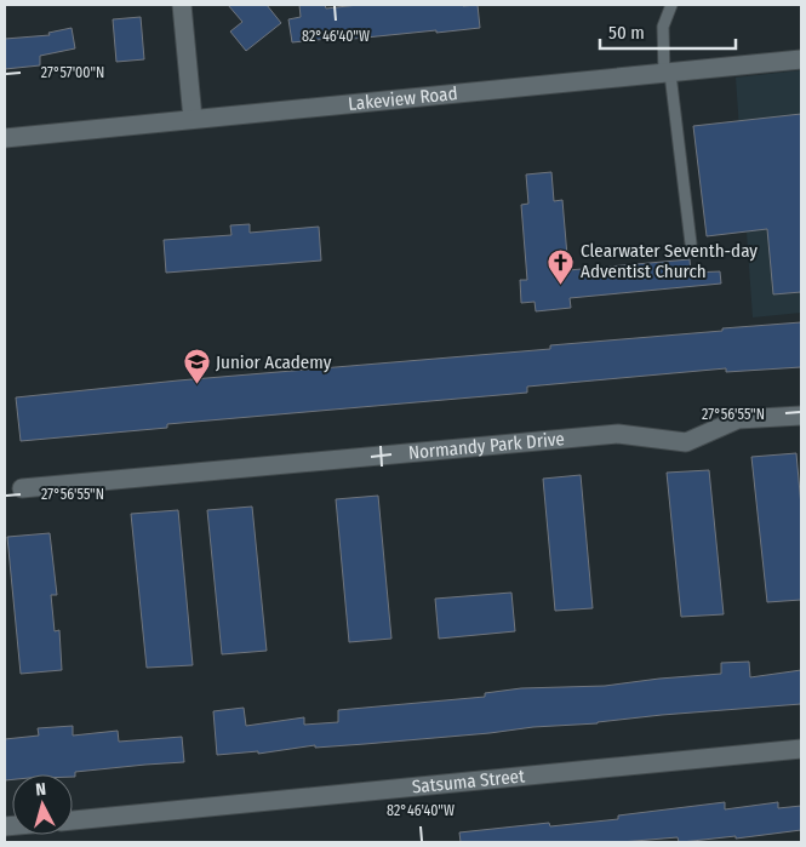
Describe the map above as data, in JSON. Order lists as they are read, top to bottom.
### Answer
{
  "streets": {
    "street": ["Lakeview Road", "Normandy Park Drive", "Satsuma Street"]
  },
  "places": {
    "church": ["Clearwater Seventh-day Adventist Church"],
    "school or university": ["Junior Academy"]
  },
  "scale_bar": "50 m",
  "north": "top",
  "coordinates": ["82°46'40\"W", "27°57'00\"N", "27°56'55\"N"]
}
